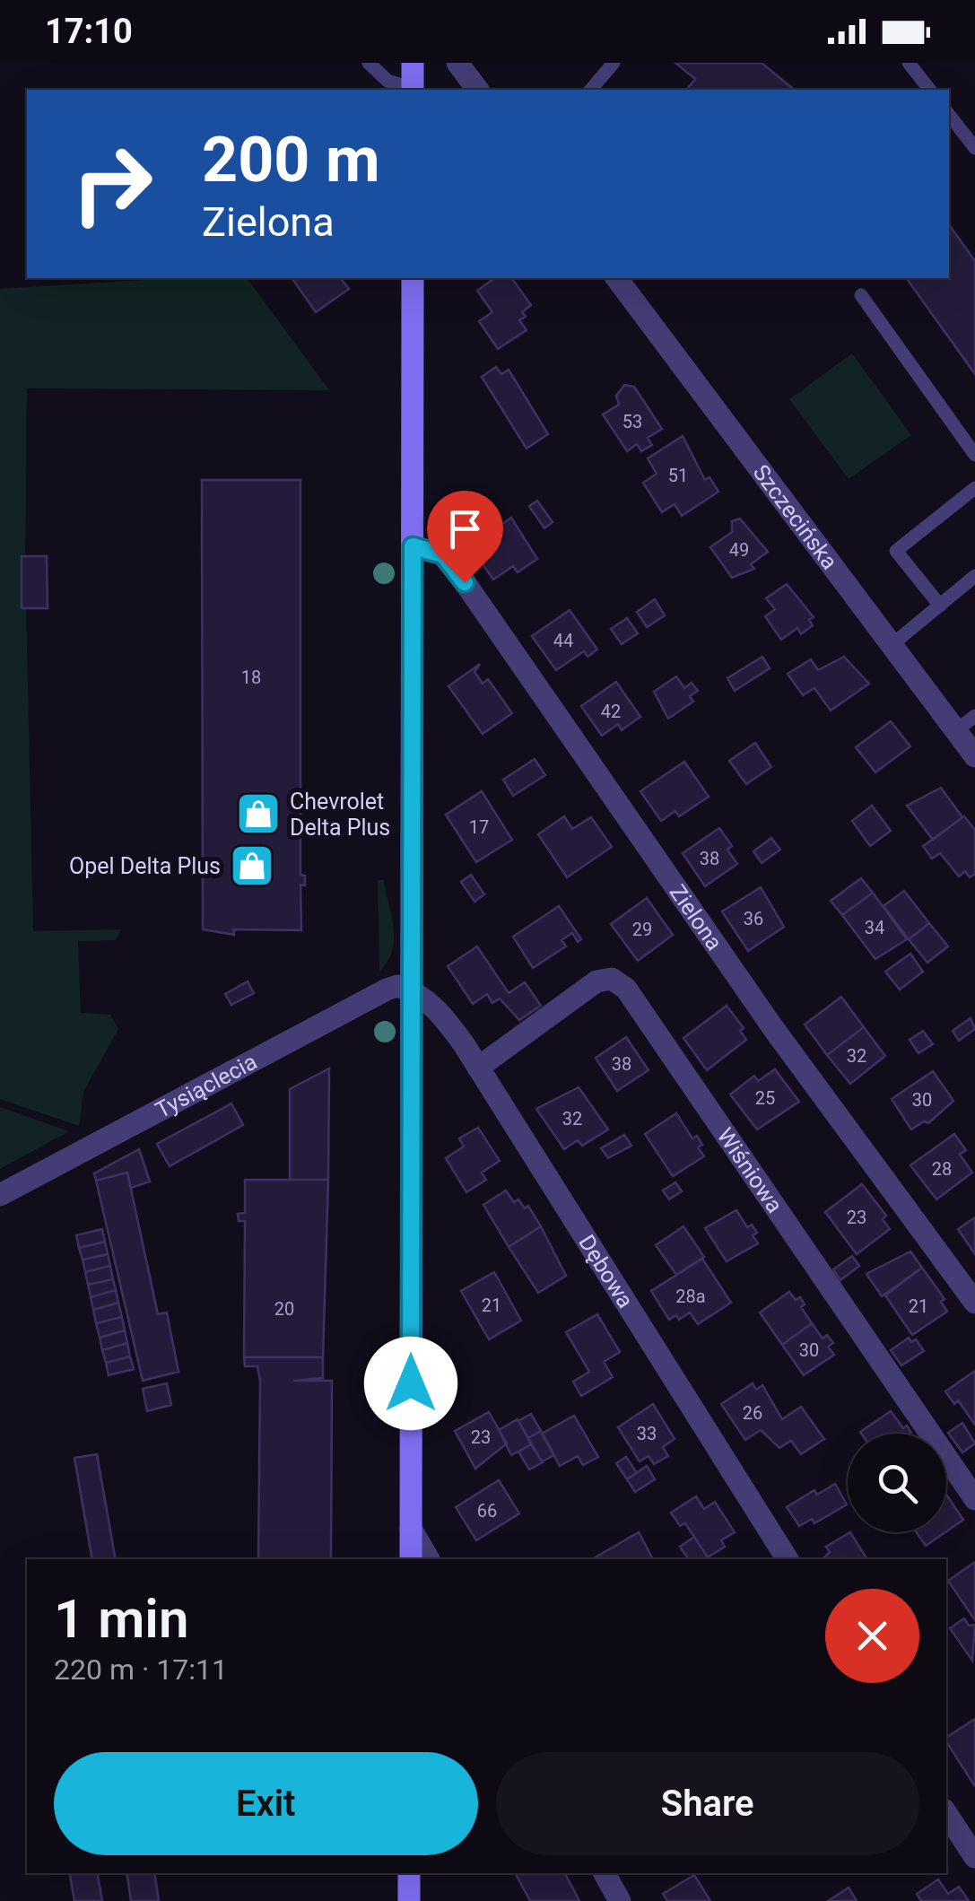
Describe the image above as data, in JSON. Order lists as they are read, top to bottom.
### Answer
{
  "streets": {
    "street": [
      "Szczecińska",
      "Zielona",
      "Tysiąclecia",
      "Wiśniowa",
      "Dębowa"
    ]
  },
  "crossings": [
    ["Tysiąclecia", "Dębowa"],
    ["Wiśniowa", "Dębowa"]
  ],
  "places": {
    "shop": ["Chevrolet Delta Plus", "Opel Delta Plus"]
  },
  "house_numbers": [
    "53",
    "51",
    "49",
    "44",
    "18",
    "42",
    "17",
    "38",
    "36",
    "34",
    "29",
    "32",
    "38",
    "25",
    "30",
    "32",
    "28",
    "23",
    "28a",
    "21",
    "21",
    "20",
    "30",
    "26",
    "33",
    "23",
    "66"
  ],
  "page": {
    "status": "17:10",
    "turn": ["200 m", "Zielona"],
    "heading": ["1 min", "220 m · 17:11"],
    "buttons": ["Exit", "Share"]
  }
}
